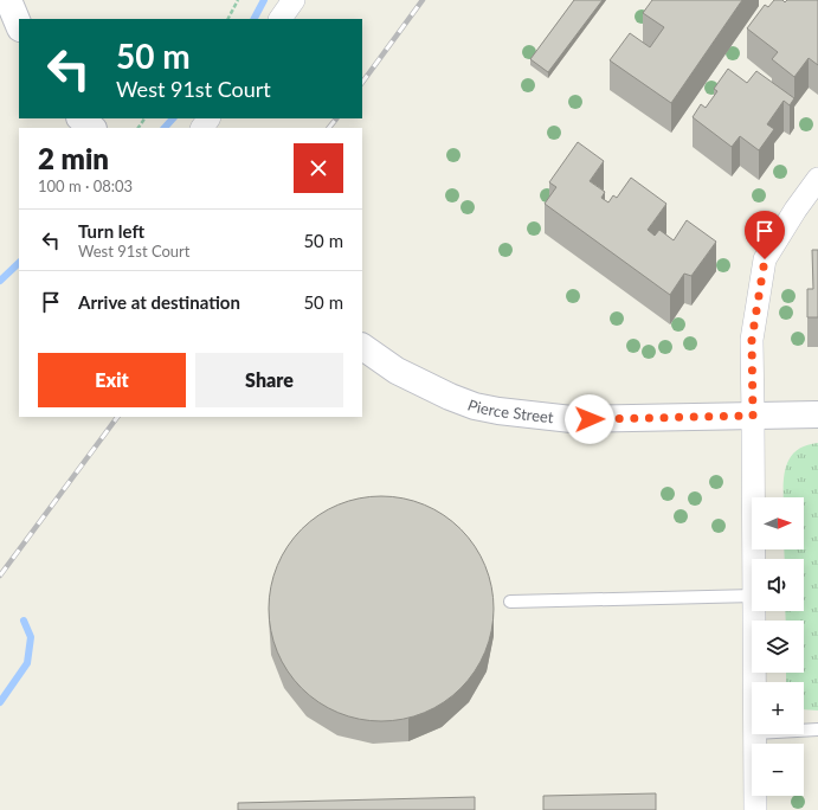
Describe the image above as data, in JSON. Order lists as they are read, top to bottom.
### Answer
{
  "streets": {
    "street": ["Pierce Street"]
  },
  "north": "right",
  "page": {
    "turn": ["50 m", "West 91st Court"],
    "heading": ["2 min", "100 m · 08:03"],
    "list": [
      {
        "name": "Turn left",
        "note": "West 91st Court",
        "value": "50 m"
      },
      {
        "name": "Arrive at destination",
        "value": "50 m"
      }
    ],
    "buttons": ["Exit", "Share"],
    "map_buttons": ["+", "−"]
  }
}
